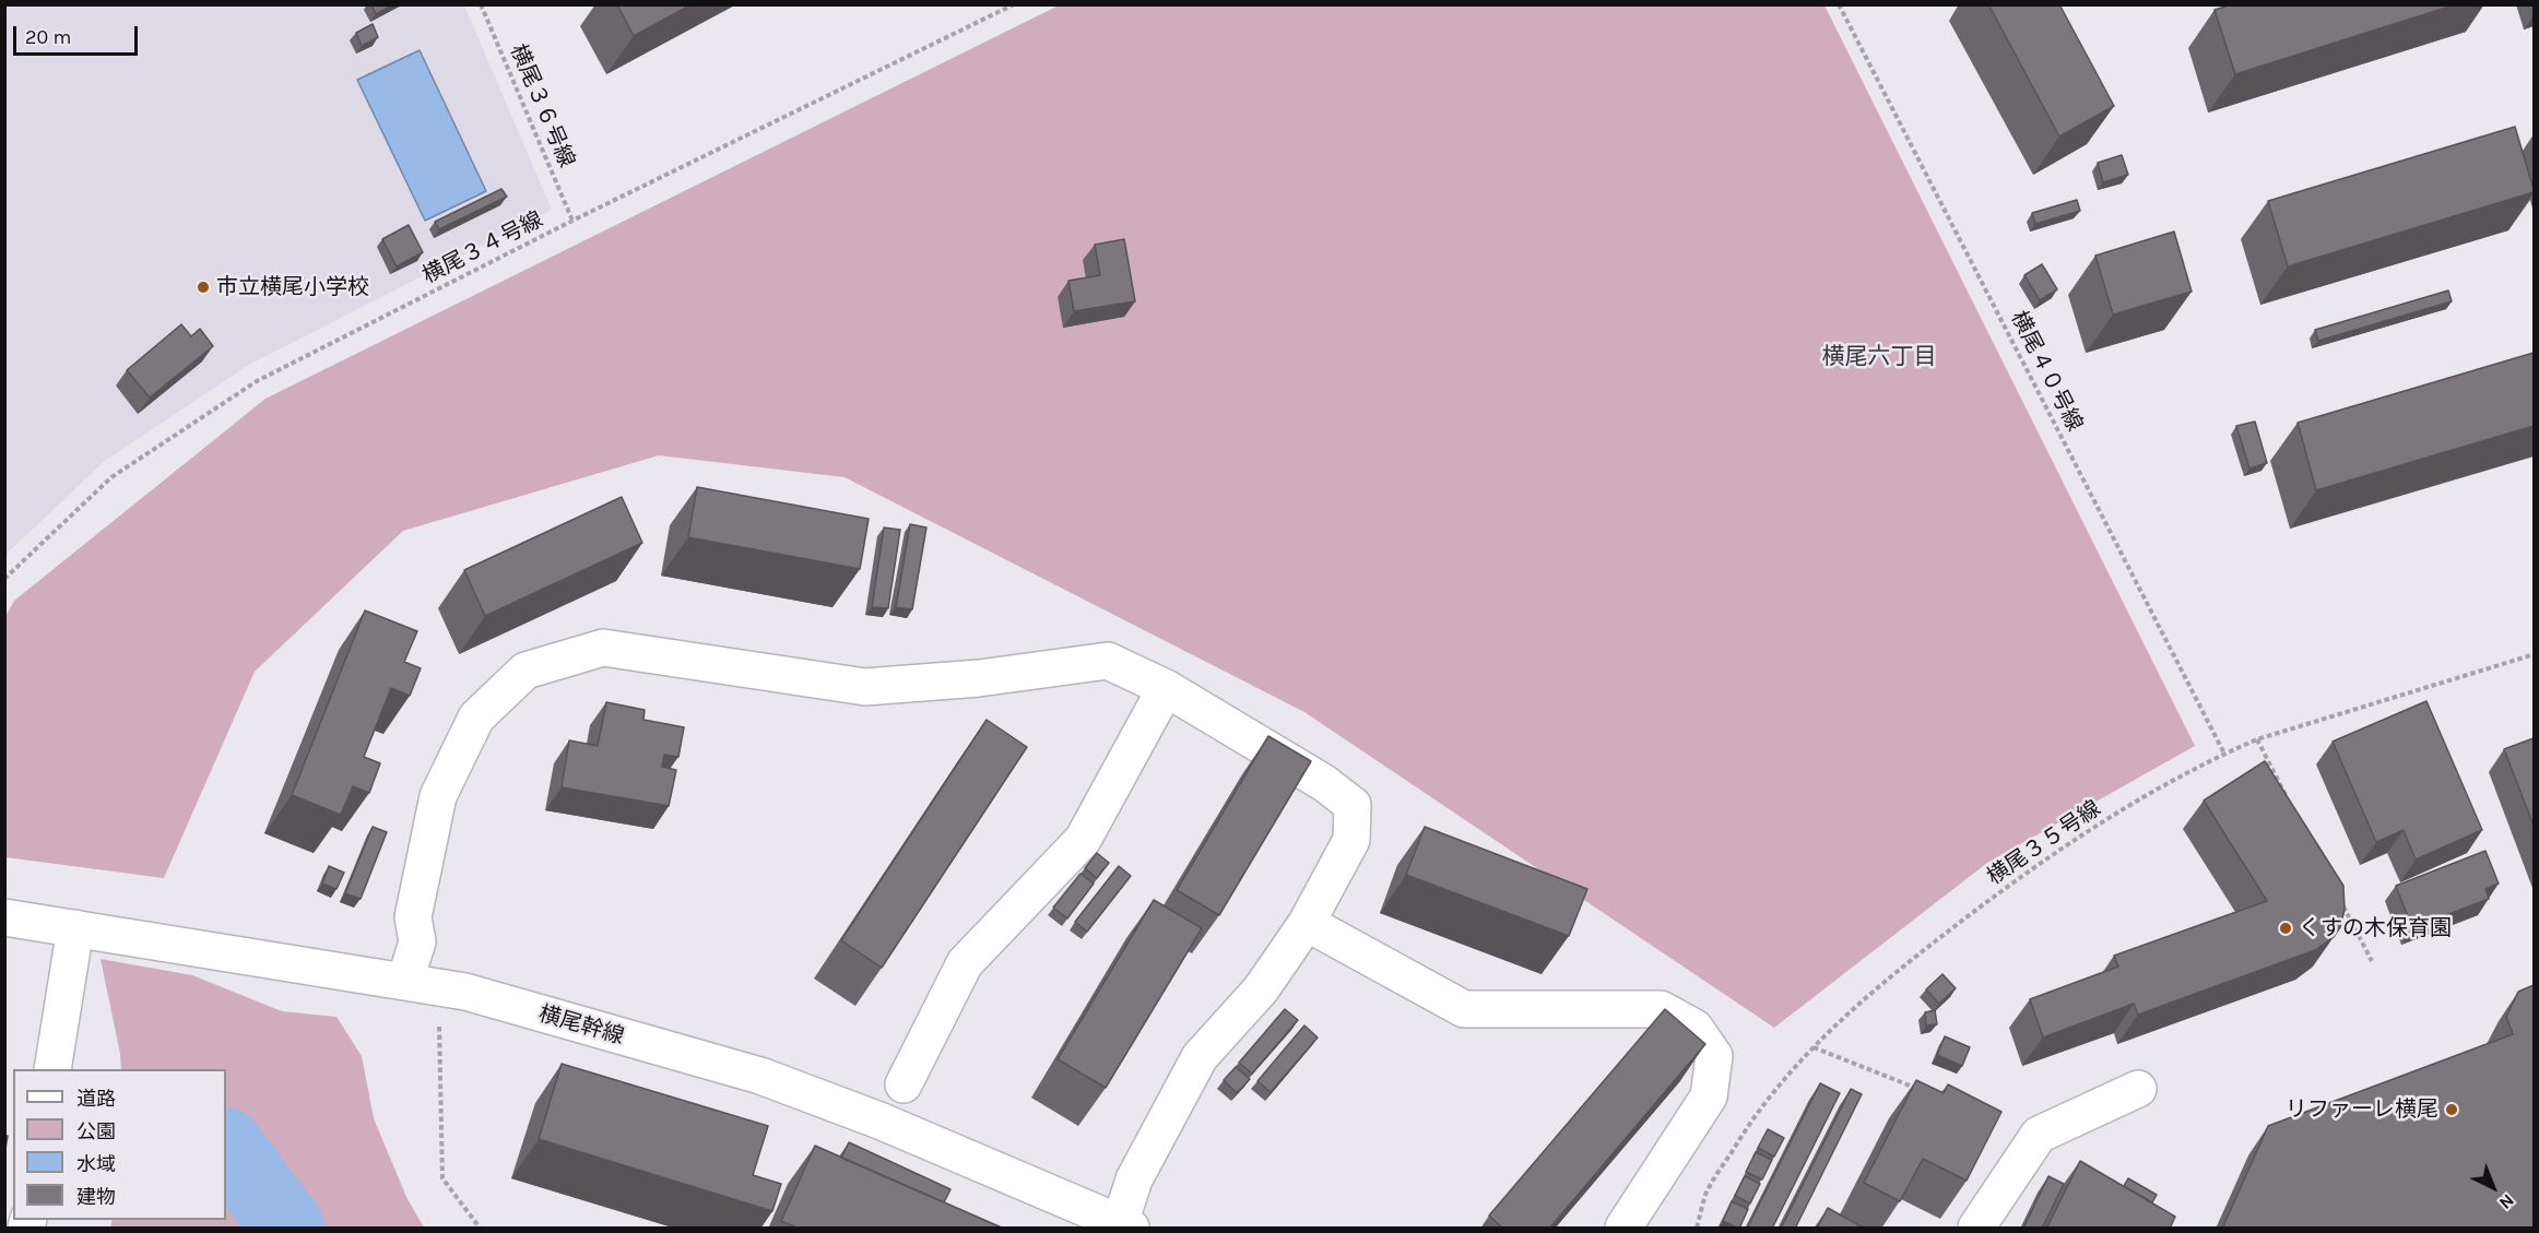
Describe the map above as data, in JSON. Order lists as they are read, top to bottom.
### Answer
{
  "streets": {
    "street": ["横尾幹線"],
    "path": [
      "横尾３６号線",
      "横尾３４号線",
      "横尾４０号線",
      "横尾３５号線"
    ]
  },
  "crossings": [
    ["横尾３６号線", "横尾３４号線"],
    ["横尾４０号線", "横尾３５号線"]
  ],
  "districts": ["横尾六丁目"],
  "places": ["市立横尾小学校", "くすの木保育園", "リファーレ横尾"],
  "legend": [
    "道路",
    "公園",
    "水域",
    "建物"
  ],
  "scale_bar": "20 m",
  "north": "bottom right"
}
